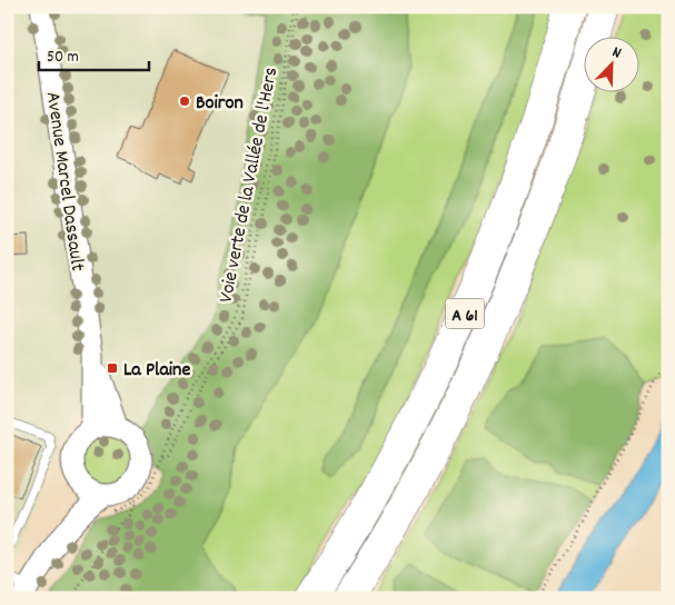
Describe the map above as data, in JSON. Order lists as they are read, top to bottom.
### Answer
{
  "streets": {
    "highway": ["A 61"],
    "street": ["Avenue Marcel Dassault"],
    "path": ["Voie verte de la Vallée de l'Hers"]
  },
  "crossings": [
    ["Avenue Marcel Dassault", "Voie verte de la Vallée de l'Hers"]
  ],
  "places": {
    "other": ["Boiron"],
    "transit": ["La Plaine"]
  },
  "scale_bar": "50 m",
  "north": "top right"
}
